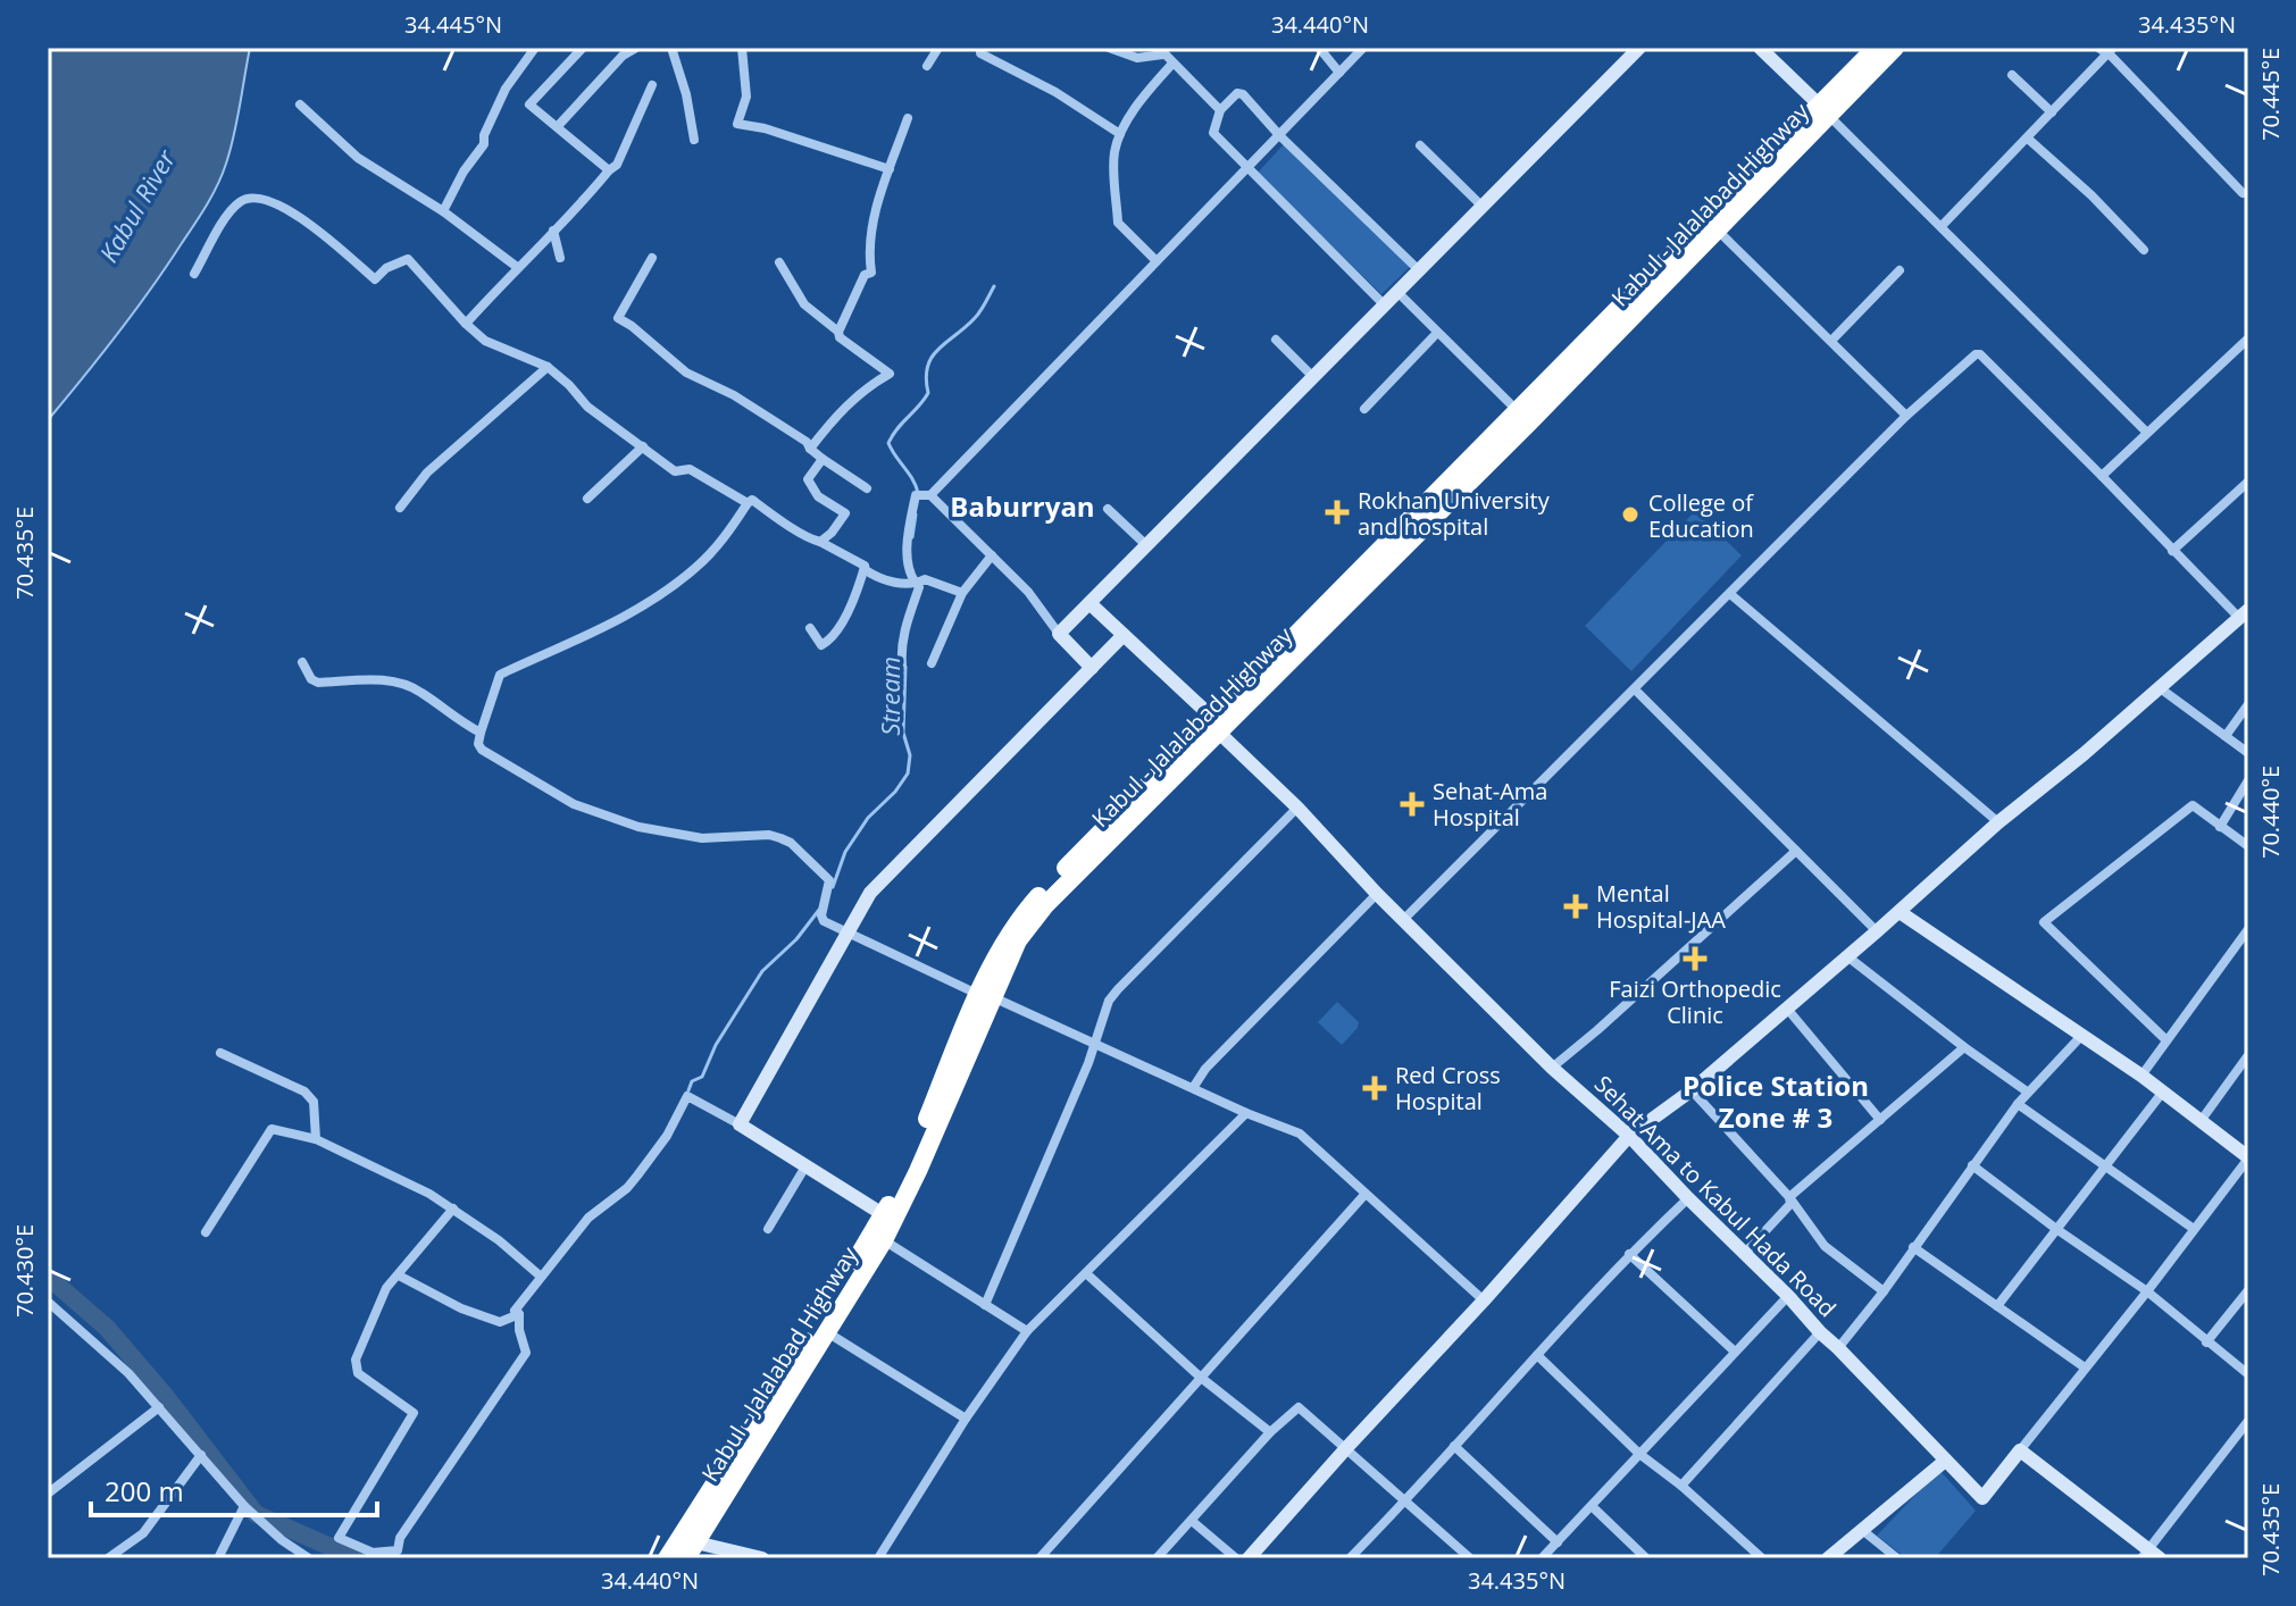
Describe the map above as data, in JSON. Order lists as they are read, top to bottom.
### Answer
{
  "streets": {
    "highway": ["Kabul - Jalalabad Highway"],
    "main road": ["Sehat Ama to Kabul Hada Road"]
  },
  "crossings": [
    ["Kabul - Jalalabad Highway", "Sehat Ama to Kabul Hada Road"]
  ],
  "districts": ["Baburryan", "Police Station Zone # 3"],
  "water": ["Kabul River", "Stream"],
  "places": {
    "health": [
      "Rokhan University and hospital",
      "Sehat-Ama Hospital",
      "Mental Hospital-JAA",
      "Faizi Orthopedic Clinic",
      "Red Cross Hospital"
    ],
    "other": ["College of Education"]
  },
  "scale_bar": "200 m",
  "coordinates": [
    "34.445°N",
    "34.440°N",
    "34.435°N",
    "70.445°E",
    "70.435°E",
    "70.440°E",
    "70.430°E"
  ]
}
